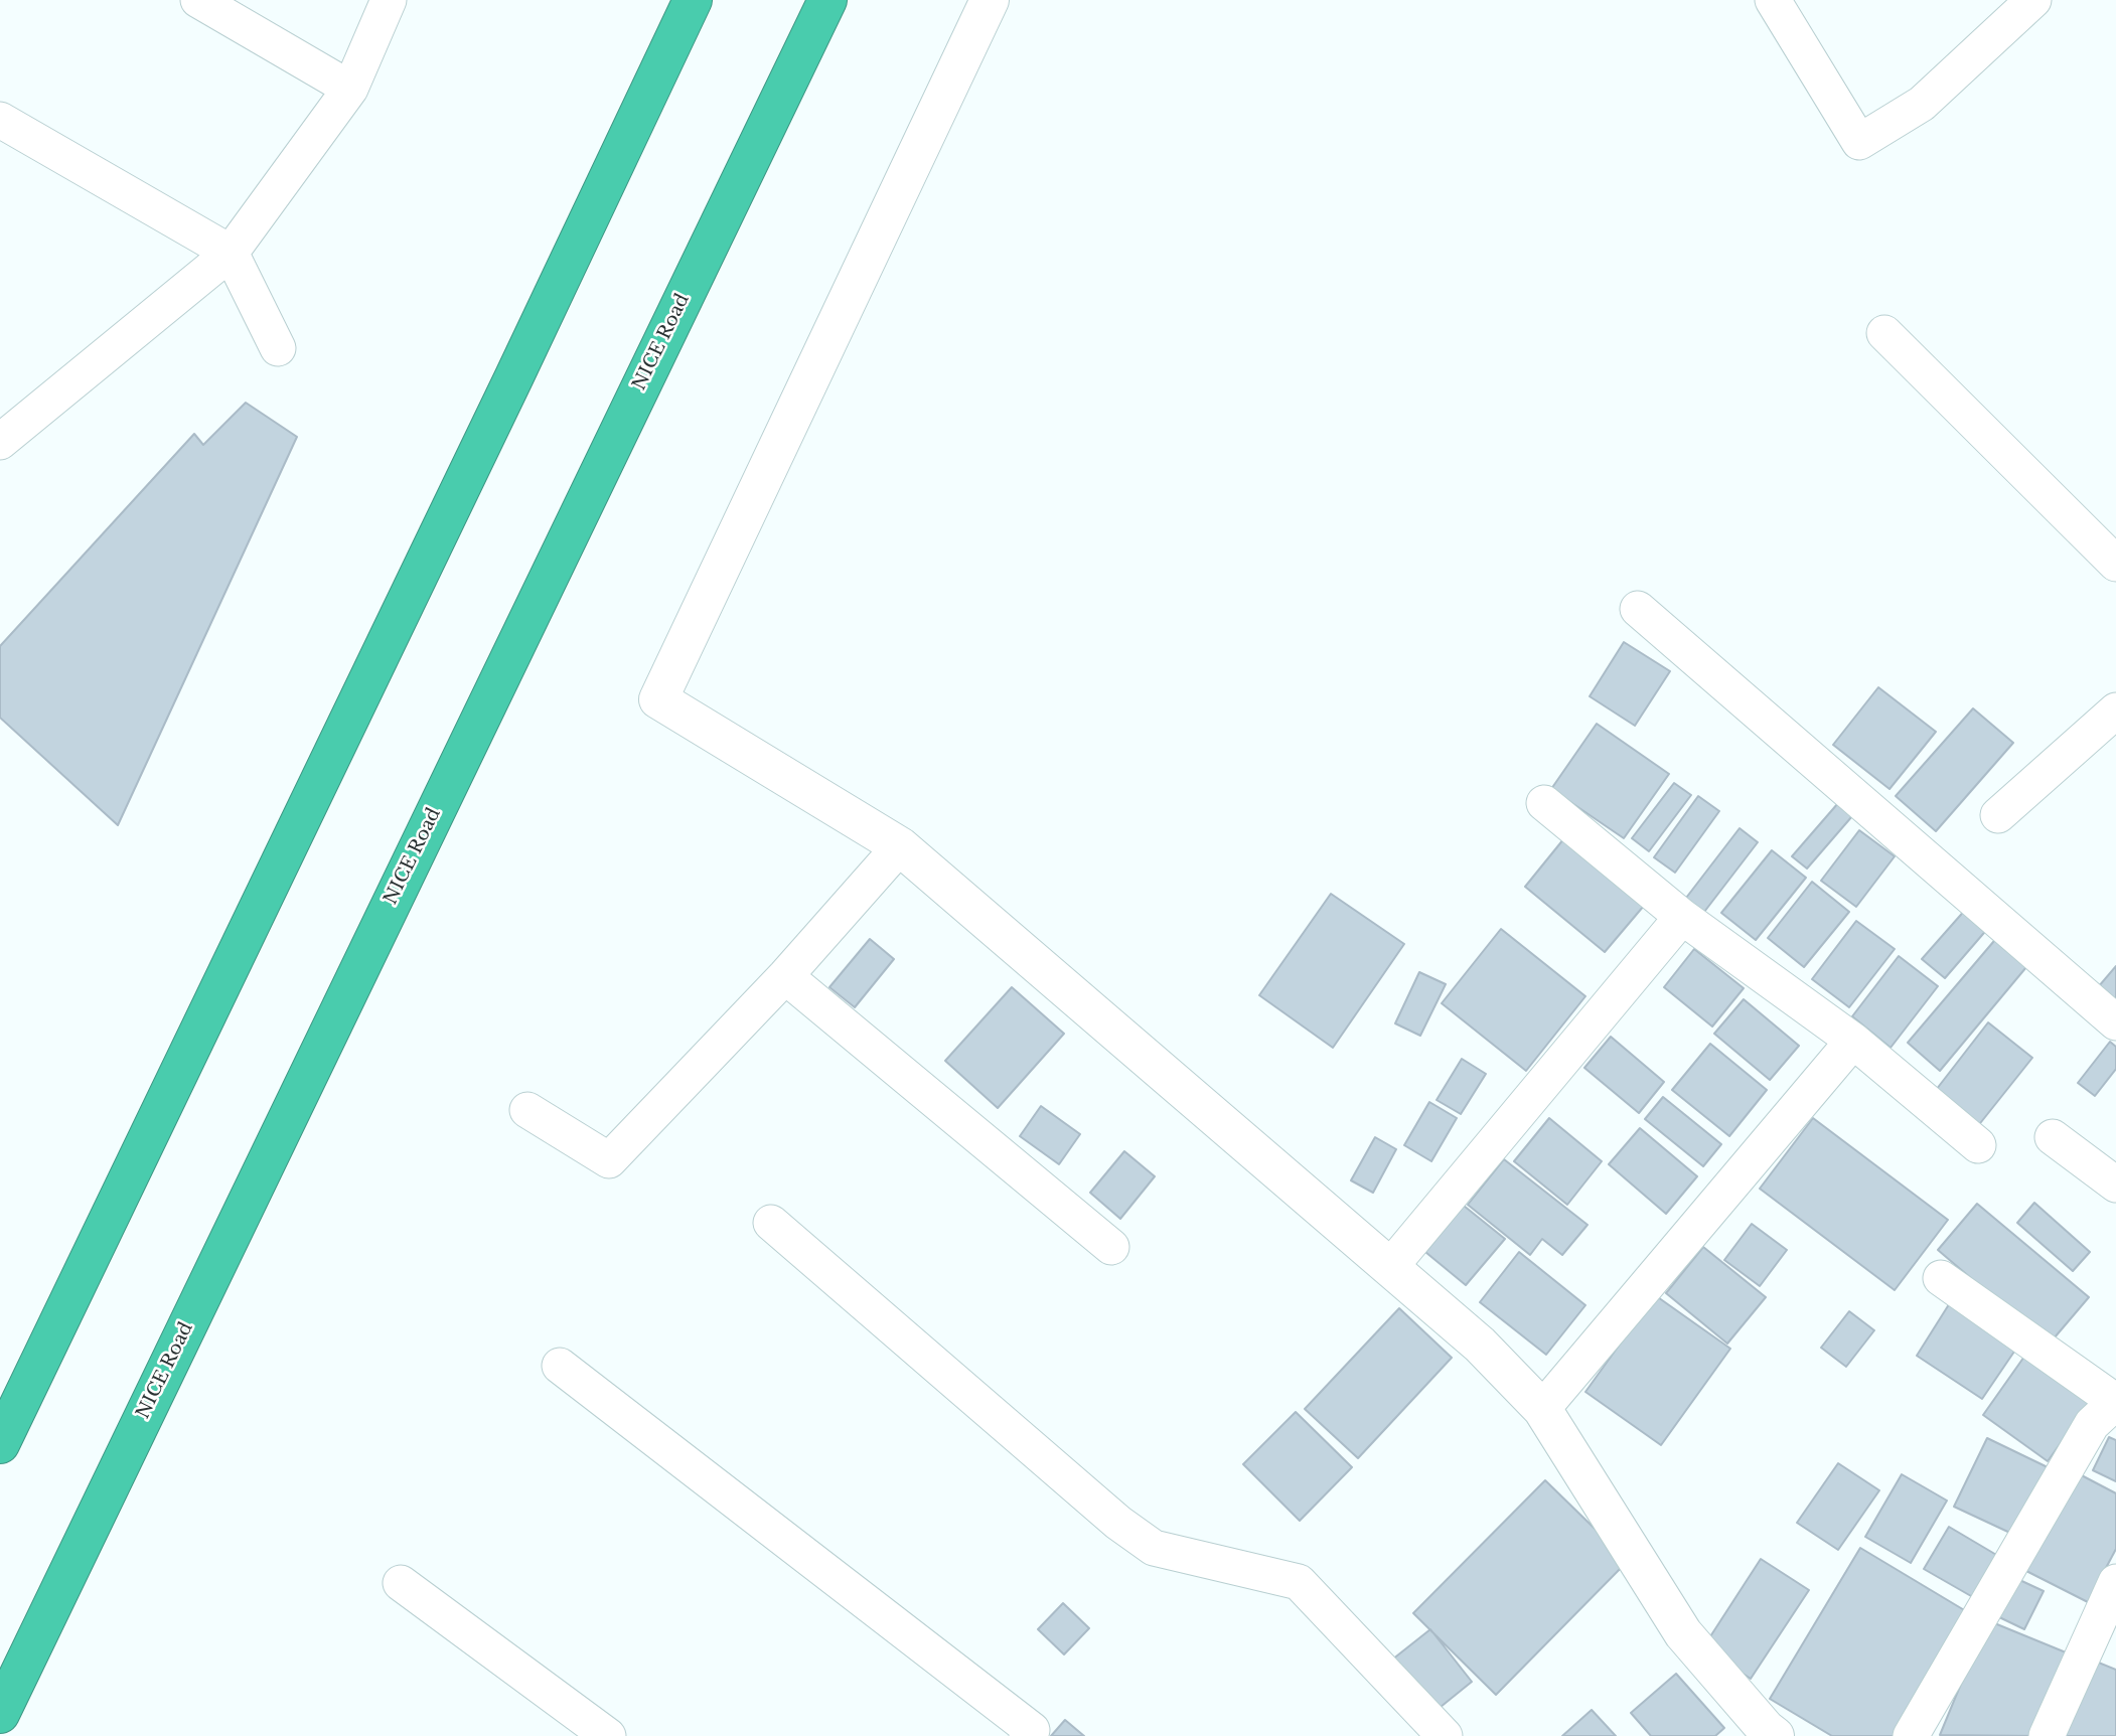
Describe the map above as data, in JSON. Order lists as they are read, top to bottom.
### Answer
{
  "streets": {
    "highway": ["NICE Road"]
  }
}
